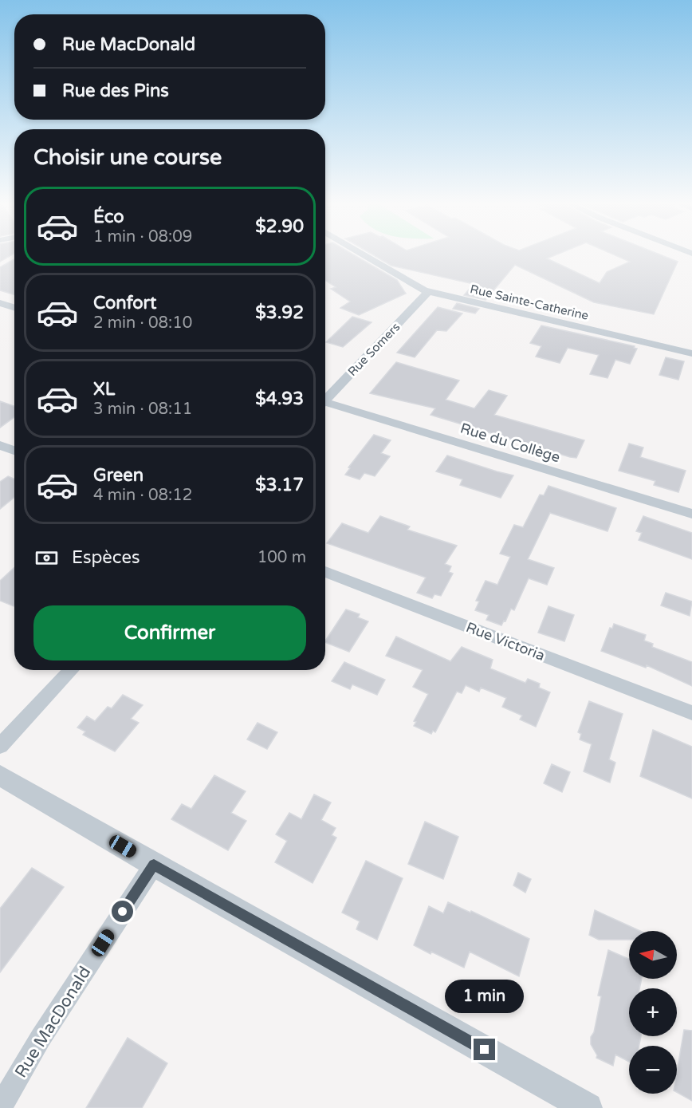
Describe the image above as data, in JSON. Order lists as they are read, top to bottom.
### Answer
{
  "streets": {
    "street": [
      "Rue Sainte-Catherine",
      "Rue Somers",
      "Rue du Collège",
      "Rue Victoria",
      "Rue MacDonald"
    ]
  },
  "crossings": [
    ["Rue Sainte-Catherine", "Rue Somers"]
  ],
  "north": "left",
  "page": {
    "banner": ["Rue MacDonald", "Rue des Pins"],
    "heading": "Choisir une course",
    "list": [
      {
        "name": "Éco",
        "note": "1 min · 08:09",
        "value": "$2.90"
      },
      {
        "name": "Confort",
        "note": "2 min · 08:10",
        "value": "$3.92"
      },
      {
        "name": "XL",
        "note": "3 min · 08:11",
        "value": "$4.93"
      },
      {
        "name": "Green",
        "note": "4 min · 08:12",
        "value": "$3.17"
      }
    ],
    "pay": ["Espèces", "100 m"],
    "buttons": "Confirmer",
    "map_buttons": ["+", "−"],
    "bubble": "1 min"
  }
}
